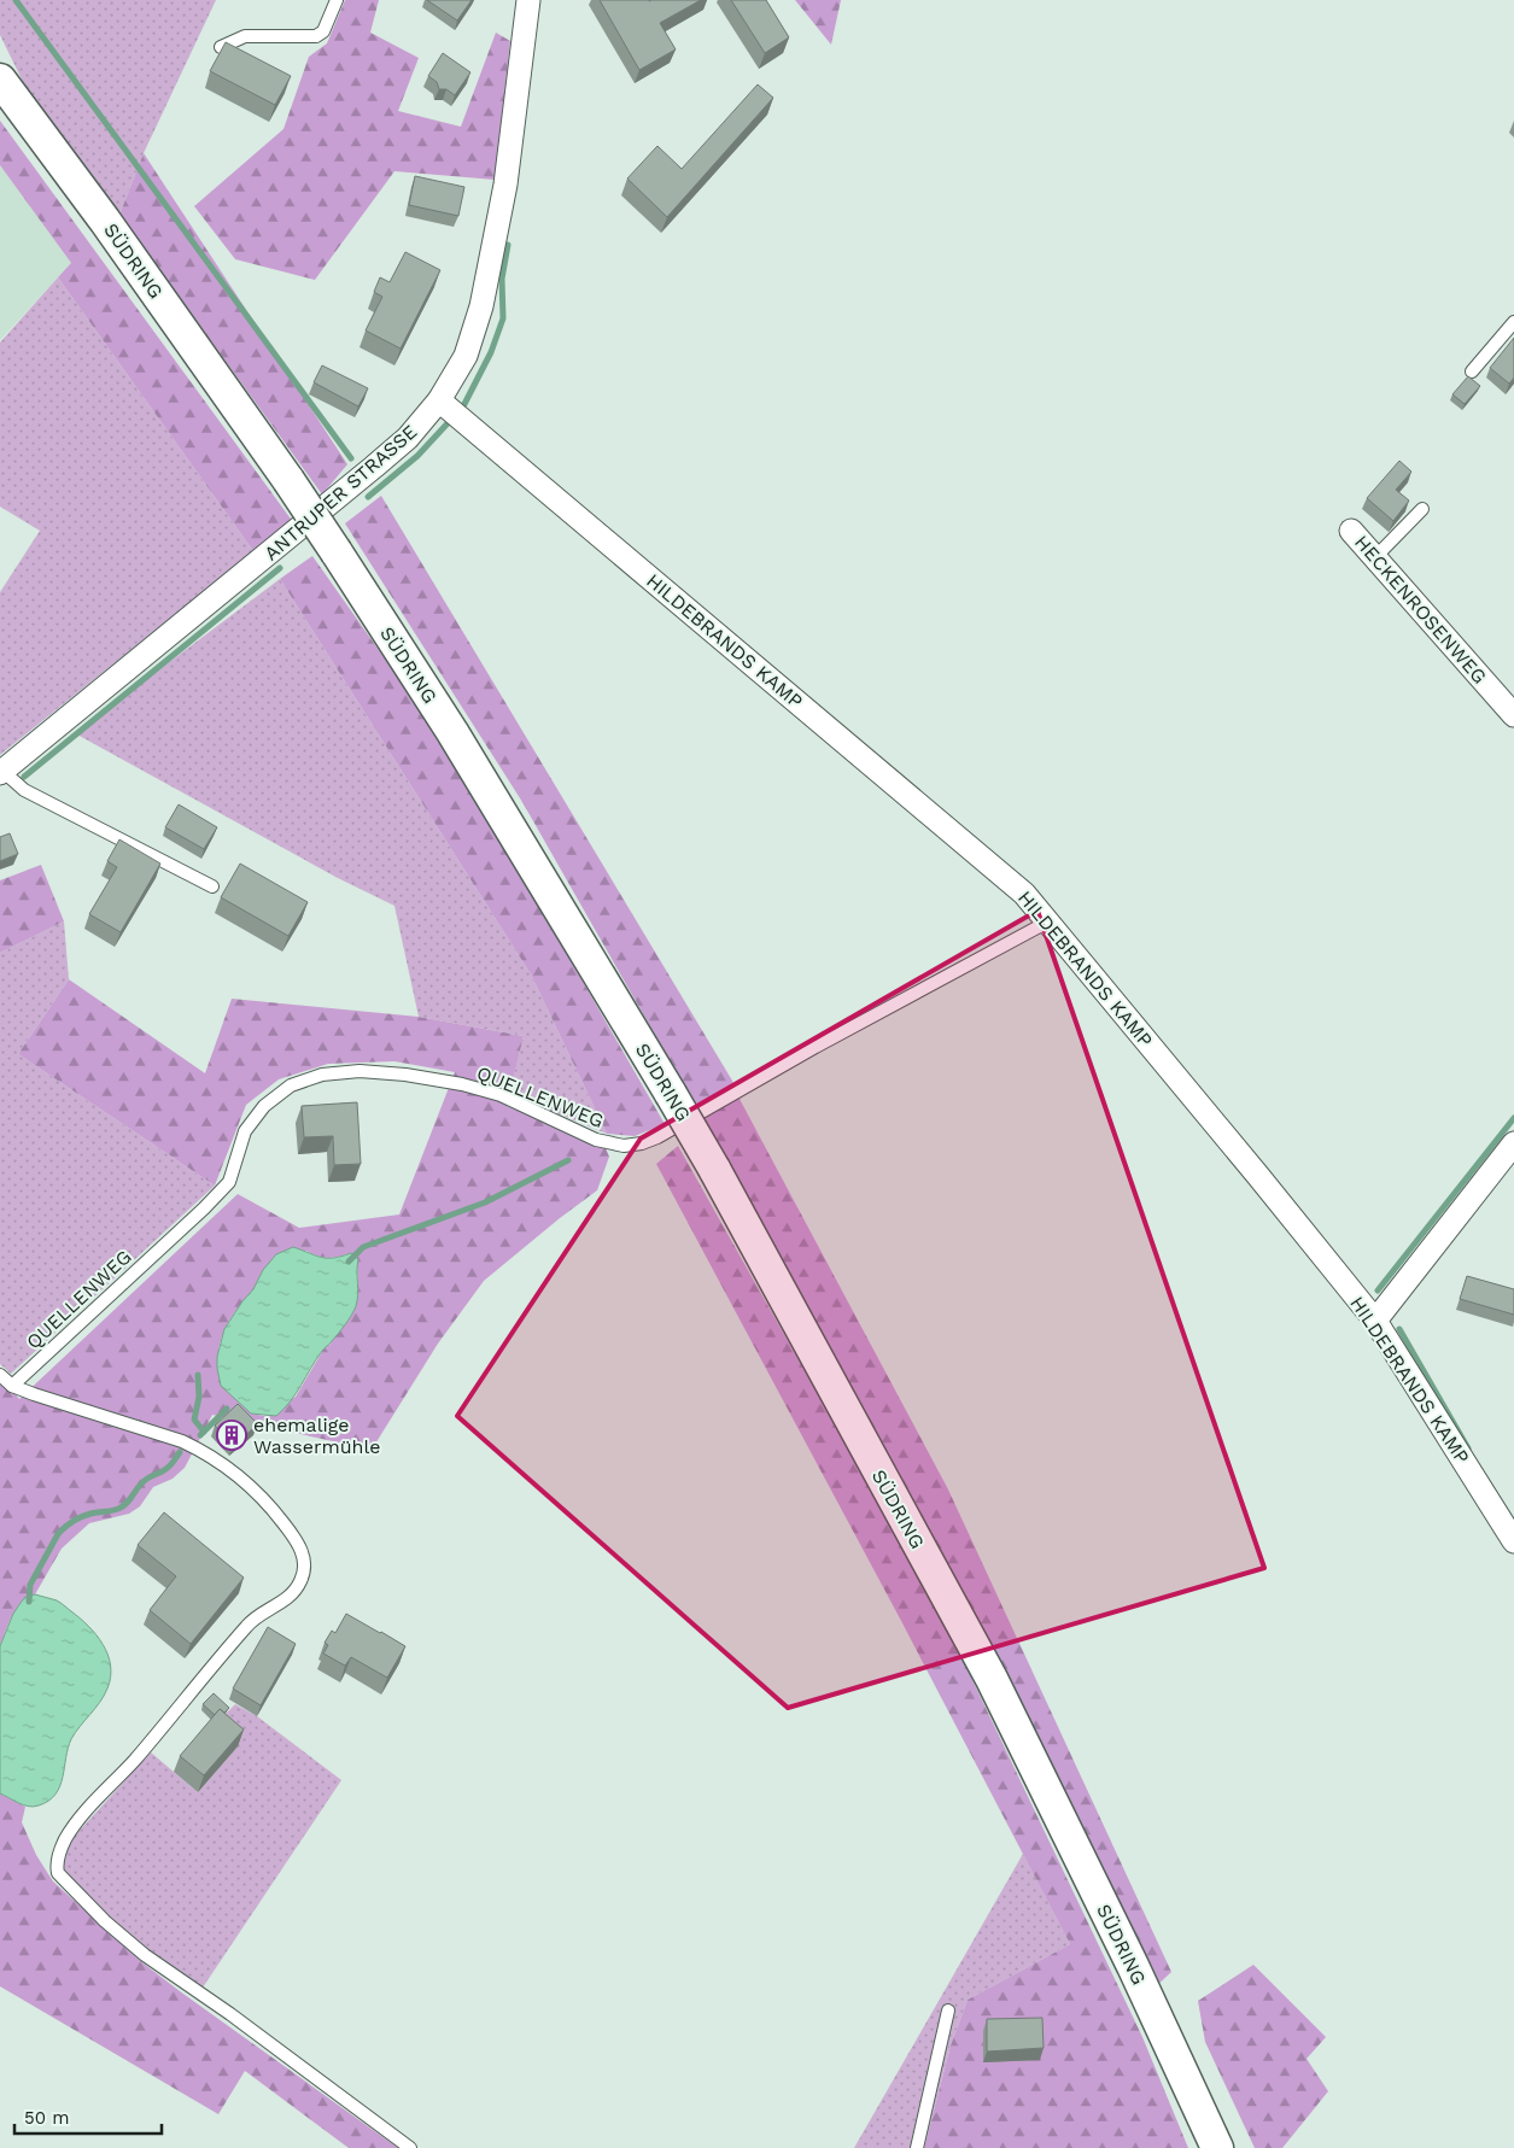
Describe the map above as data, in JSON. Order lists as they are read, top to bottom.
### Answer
{
  "streets": {
    "main road": ["SÜDRING"],
    "street": ["ANTRUPER STRASSE", "HECKENROSENWEG", "HILDEBRANDS KAMP"],
    "lane": ["QUELLENWEG"]
  },
  "crossings": [
    ["ANTRUPER STRASSE", "HILDEBRANDS KAMP"],
    ["HILDEBRANDS KAMP", "QUELLENWEG"]
  ],
  "places": {
    "building": ["ehemalige Wassermühle"]
  },
  "scale_bar": "50 m"
}
